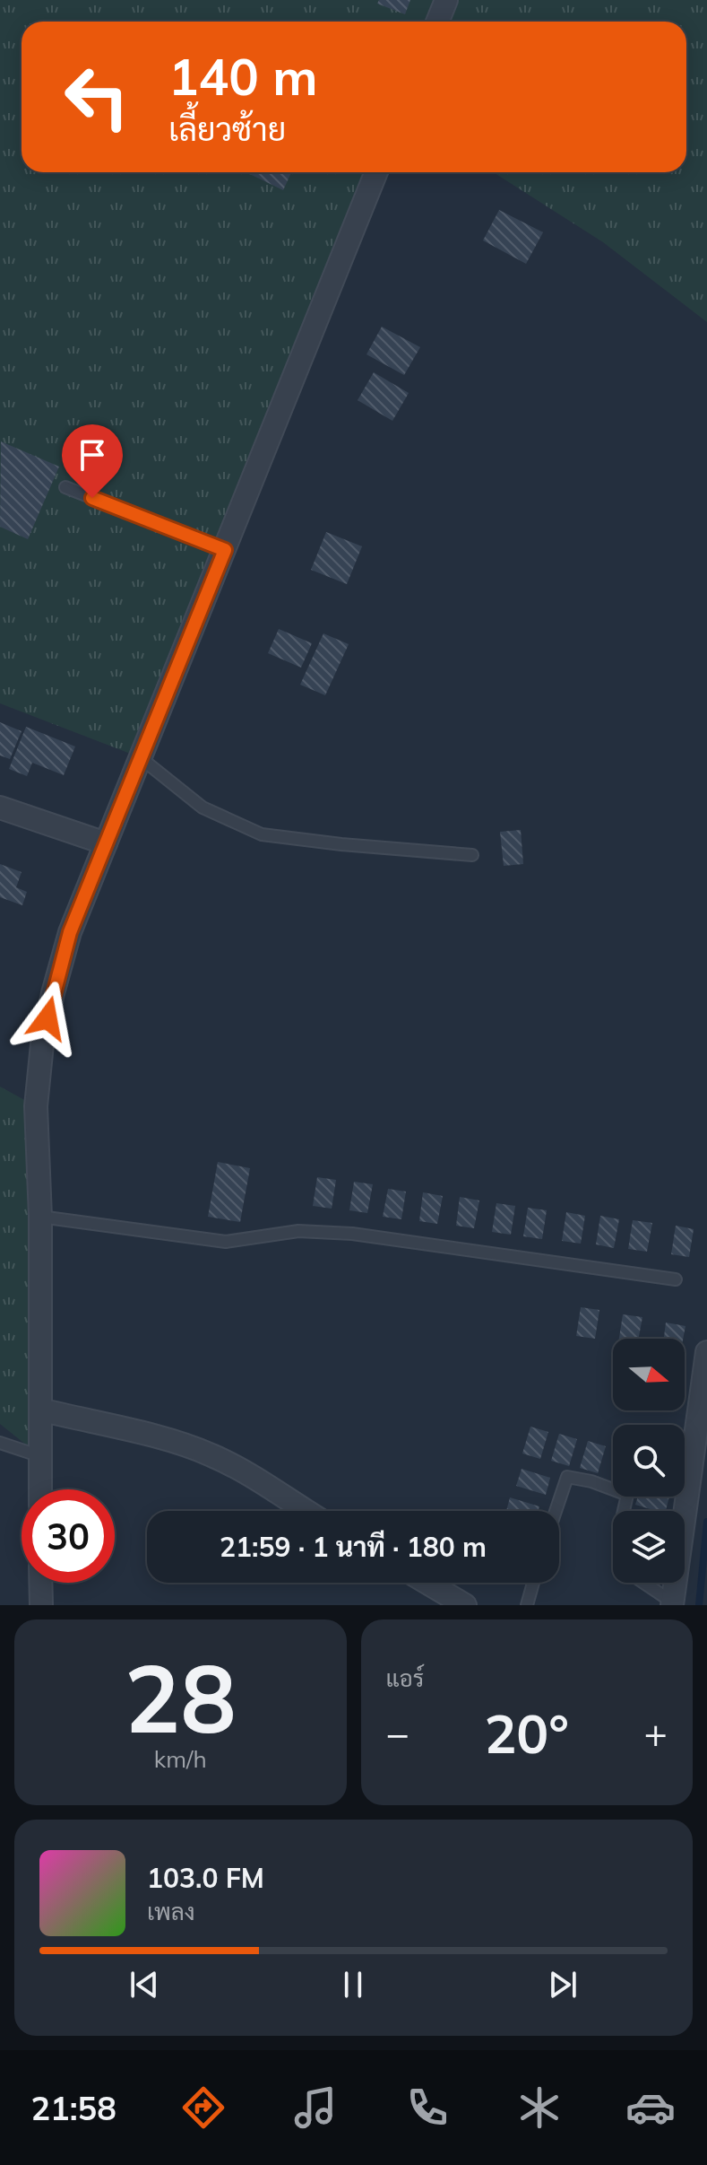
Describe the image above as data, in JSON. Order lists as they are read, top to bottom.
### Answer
{
  "north": "right",
  "page": {
    "turn": ["140 m", "เลี้ยวซ้าย"],
    "limit": "30",
    "trip": "21:59 · 1 นาที · 180 m",
    "tile": [
      ["28", "km/h"],
      "แอร์"
    ],
    "heat": ["−", "20°", "+"],
    "song": ["103.0 FM", "เพลง"],
    "tabs": "21:58"
  }
}
